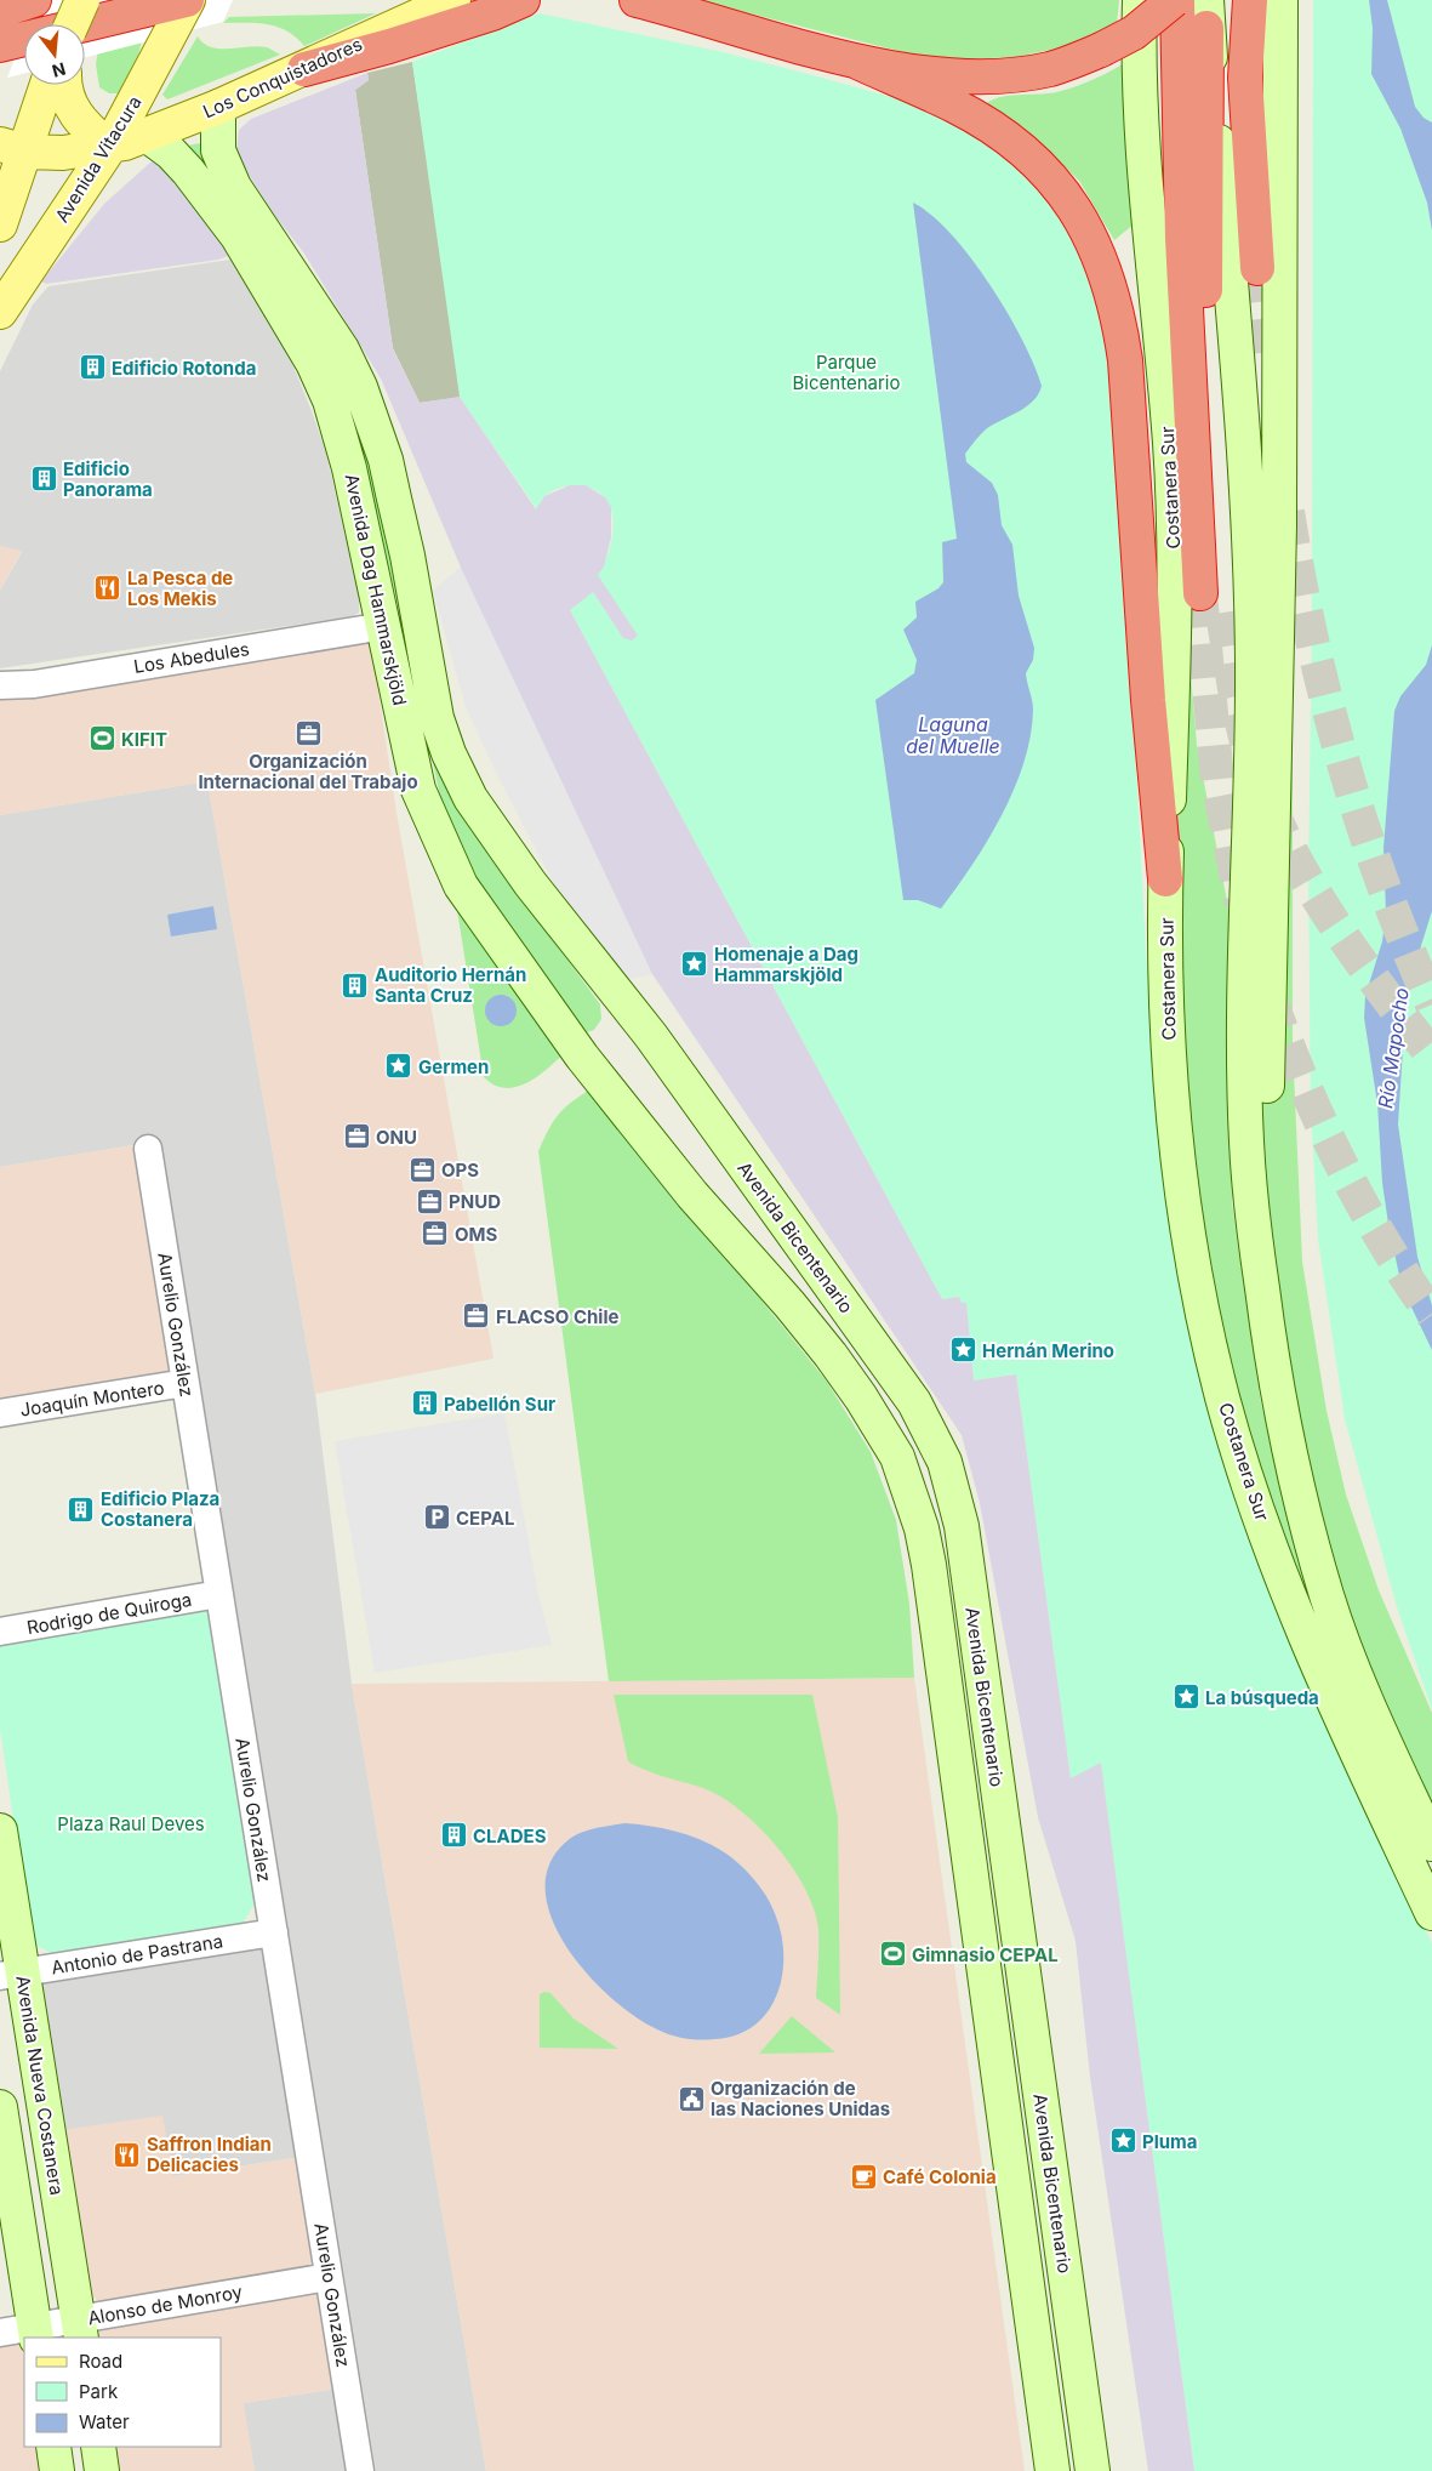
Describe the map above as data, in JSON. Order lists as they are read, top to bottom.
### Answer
{
  "streets": {
    "main road": [
      "Los Conquistadores",
      "Avenida Vitacura",
      "Costanera Sur",
      "Avenida Dag Hammarskjöld",
      "Avenida Bicentenario",
      "Avenida Nueva Costanera"
    ],
    "street": [
      "Los Abedules",
      "Aurelio González",
      "Joaquín Montero",
      "Rodrigo de Quiroga",
      "Antonio de Pastrana",
      "Alonso de Monroy"
    ]
  },
  "crossings": [
    ["Los Conquistadores", "Avenida Vitacura"],
    ["Los Conquistadores", "Avenida Dag Hammarskjöld"],
    ["Avenida Dag Hammarskjöld", "Los Abedules"],
    ["Avenida Dag Hammarskjöld", "Avenida Bicentenario"],
    ["Aurelio González", "Joaquín Montero"],
    ["Aurelio González", "Rodrigo de Quiroga"],
    ["Aurelio González", "Antonio de Pastrana"],
    ["Aurelio González", "Alonso de Monroy"],
    ["Antonio de Pastrana", "Avenida Nueva Costanera"],
    ["Avenida Nueva Costanera", "Alonso de Monroy"]
  ],
  "water": ["Laguna del Muelle", "Río Mapocho"],
  "parks": ["Parque Bicentenario", "Plaza Raul Deves"],
  "places": {
    "building": [
      "Edificio Rotonda",
      "Edificio Panorama",
      "Auditorio Hernán Santa Cruz",
      "Pabellón Sur",
      "Edificio Plaza Costanera",
      "CLADES"
    ],
    "restaurant": ["La Pesca de Los Mekis", "Saffron Indian Delicacies"],
    "office": [
      "Organización Internacional del Trabajo",
      "ONU",
      "OPS",
      "PNUD",
      "OMS",
      "FLACSO Chile"
    ],
    "sports": ["KIFIT", "Gimnasio CEPAL"],
    "place": [
      "Homenaje a Dag Hammarskjöld",
      "Germen",
      "Hernán Merino",
      "La búsqueda",
      "Pluma"
    ],
    "parking": ["CEPAL"],
    "public building": ["Organización de las Naciones Unidas"],
    "cafe": ["Café Colonia"]
  },
  "legend": ["Road", "Park", "Water"],
  "north": "bottom"
}
